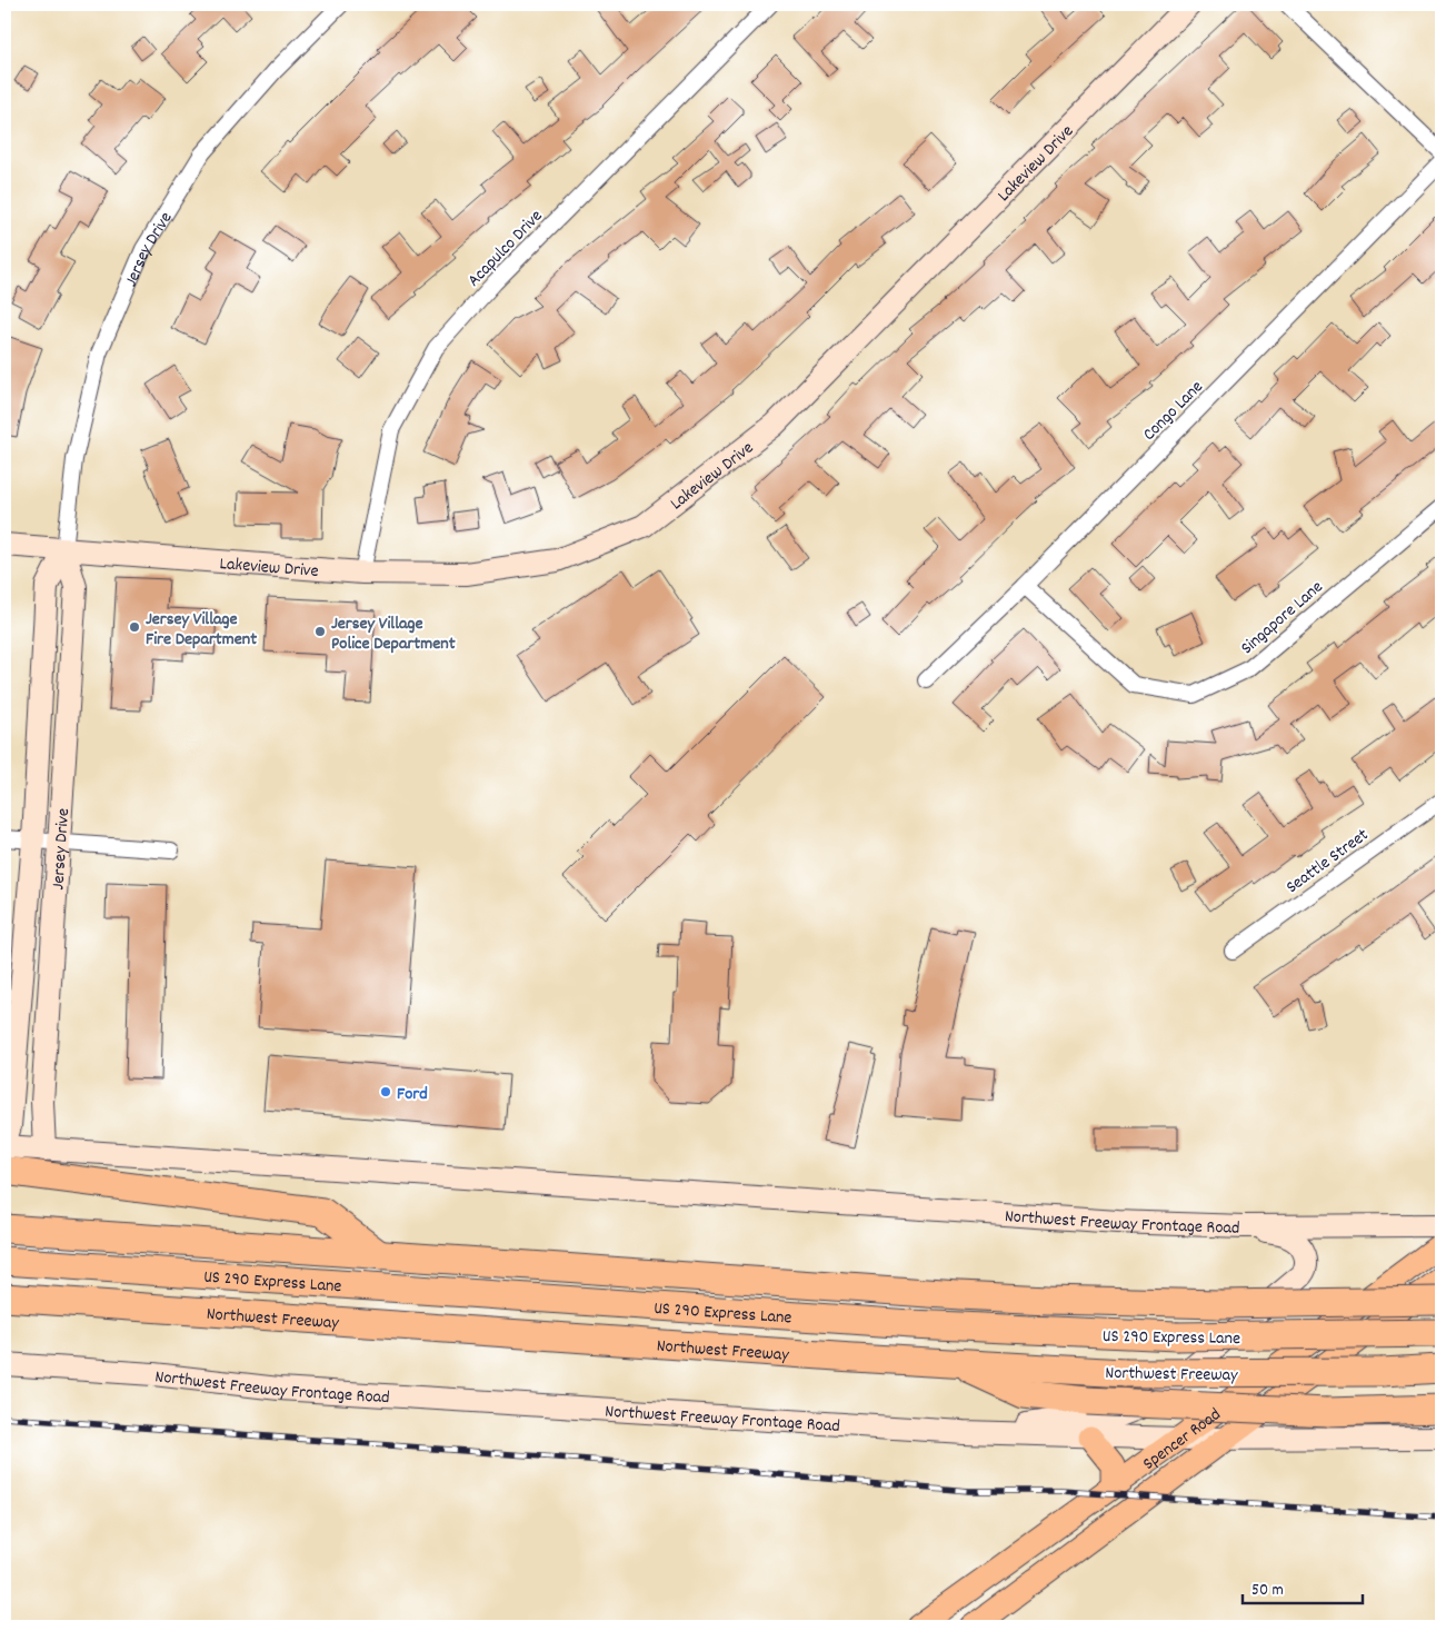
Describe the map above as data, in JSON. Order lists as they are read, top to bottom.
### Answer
{
  "streets": {
    "highway": ["US 290 Express Lane", "Northwest Freeway"],
    "main road": [
      "Lakeview Drive",
      "Jersey Drive",
      "Northwest Freeway Frontage Road",
      "Spencer Road"
    ],
    "street": [
      "Acapulco Drive",
      "Congo Lane",
      "Singapore Lane",
      "Seattle Street"
    ]
  },
  "crossings": [
    ["Lakeview Drive", "Acapulco Drive"],
    ["Lakeview Drive", "Jersey Drive"],
    ["Jersey Drive", "Northwest Freeway Frontage Road"],
    ["Congo Lane", "Singapore Lane"],
    ["Northwest Freeway Frontage Road", "Spencer Road"]
  ],
  "places": ["Jersey Village Fire Department", "Jersey Village Police Department", "Ford"],
  "scale_bar": "50 m"
}
